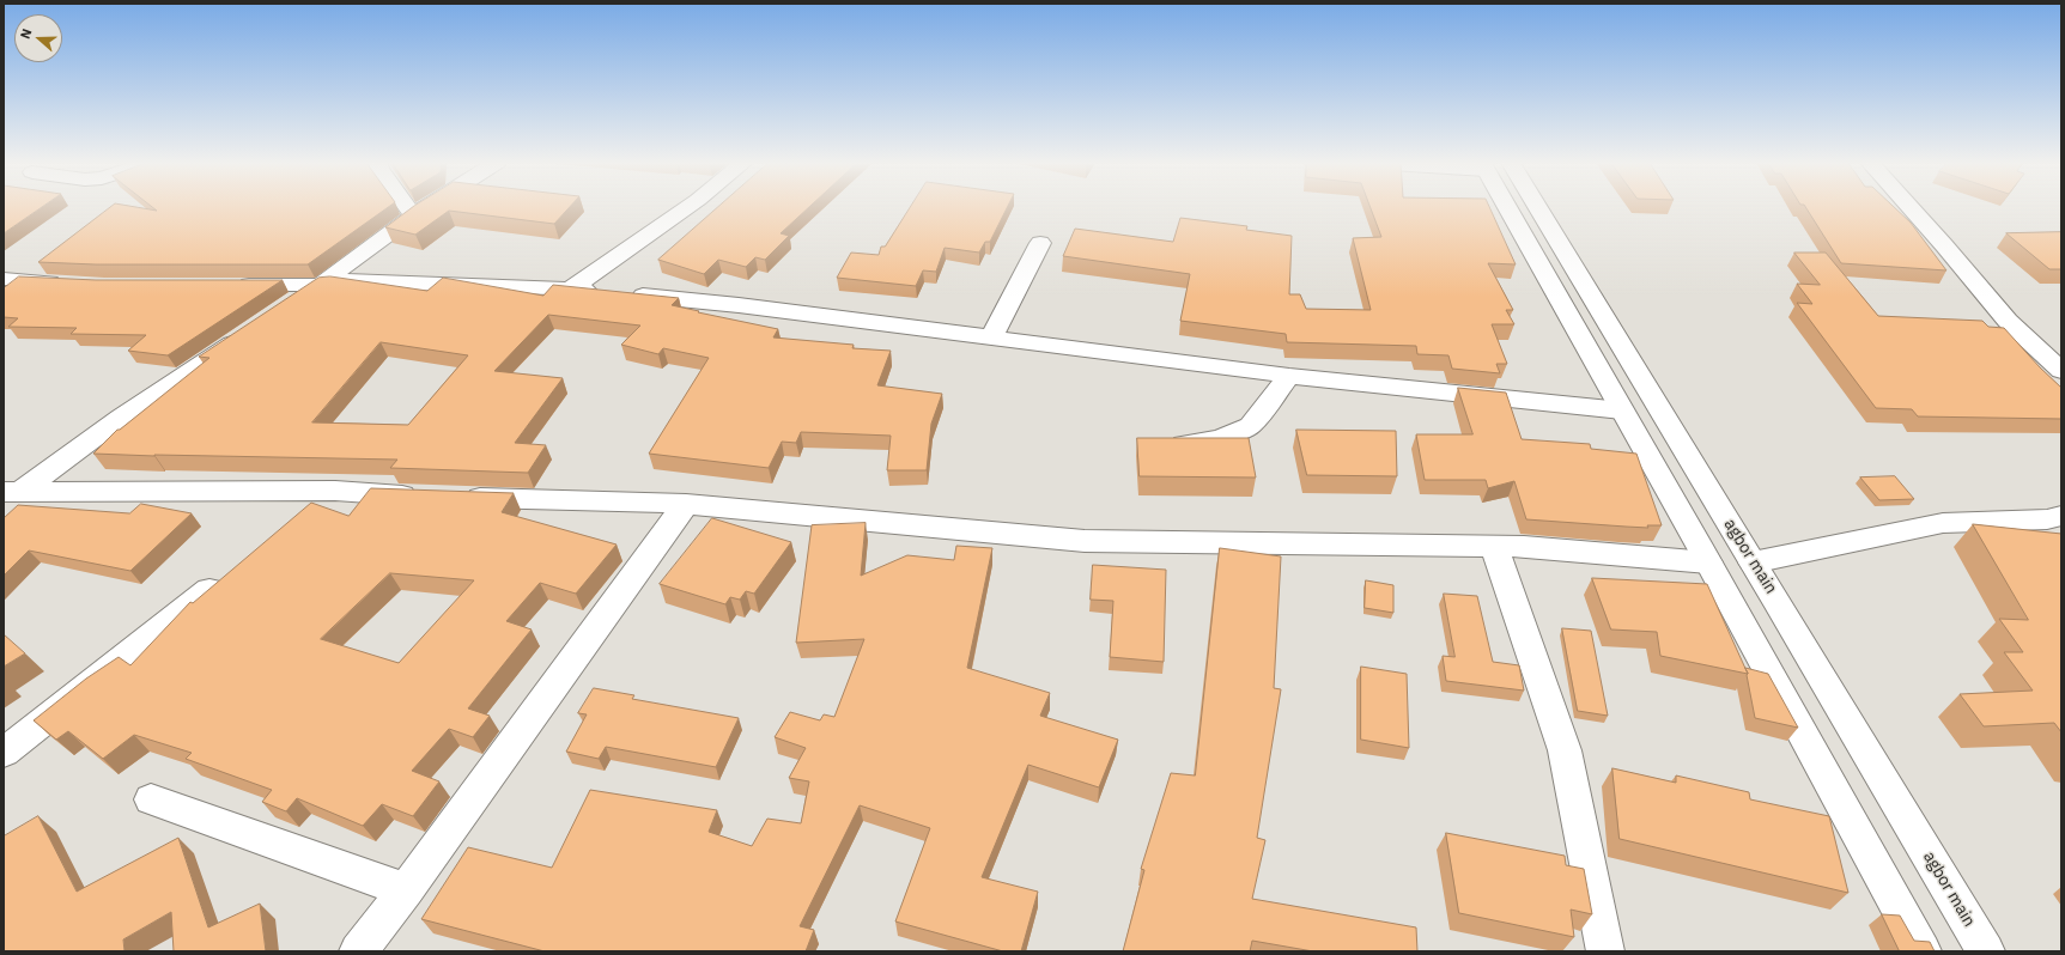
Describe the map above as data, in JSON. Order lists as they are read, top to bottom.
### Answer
{
  "streets": {
    "street": ["agbor main"]
  },
  "north": "left"
}
